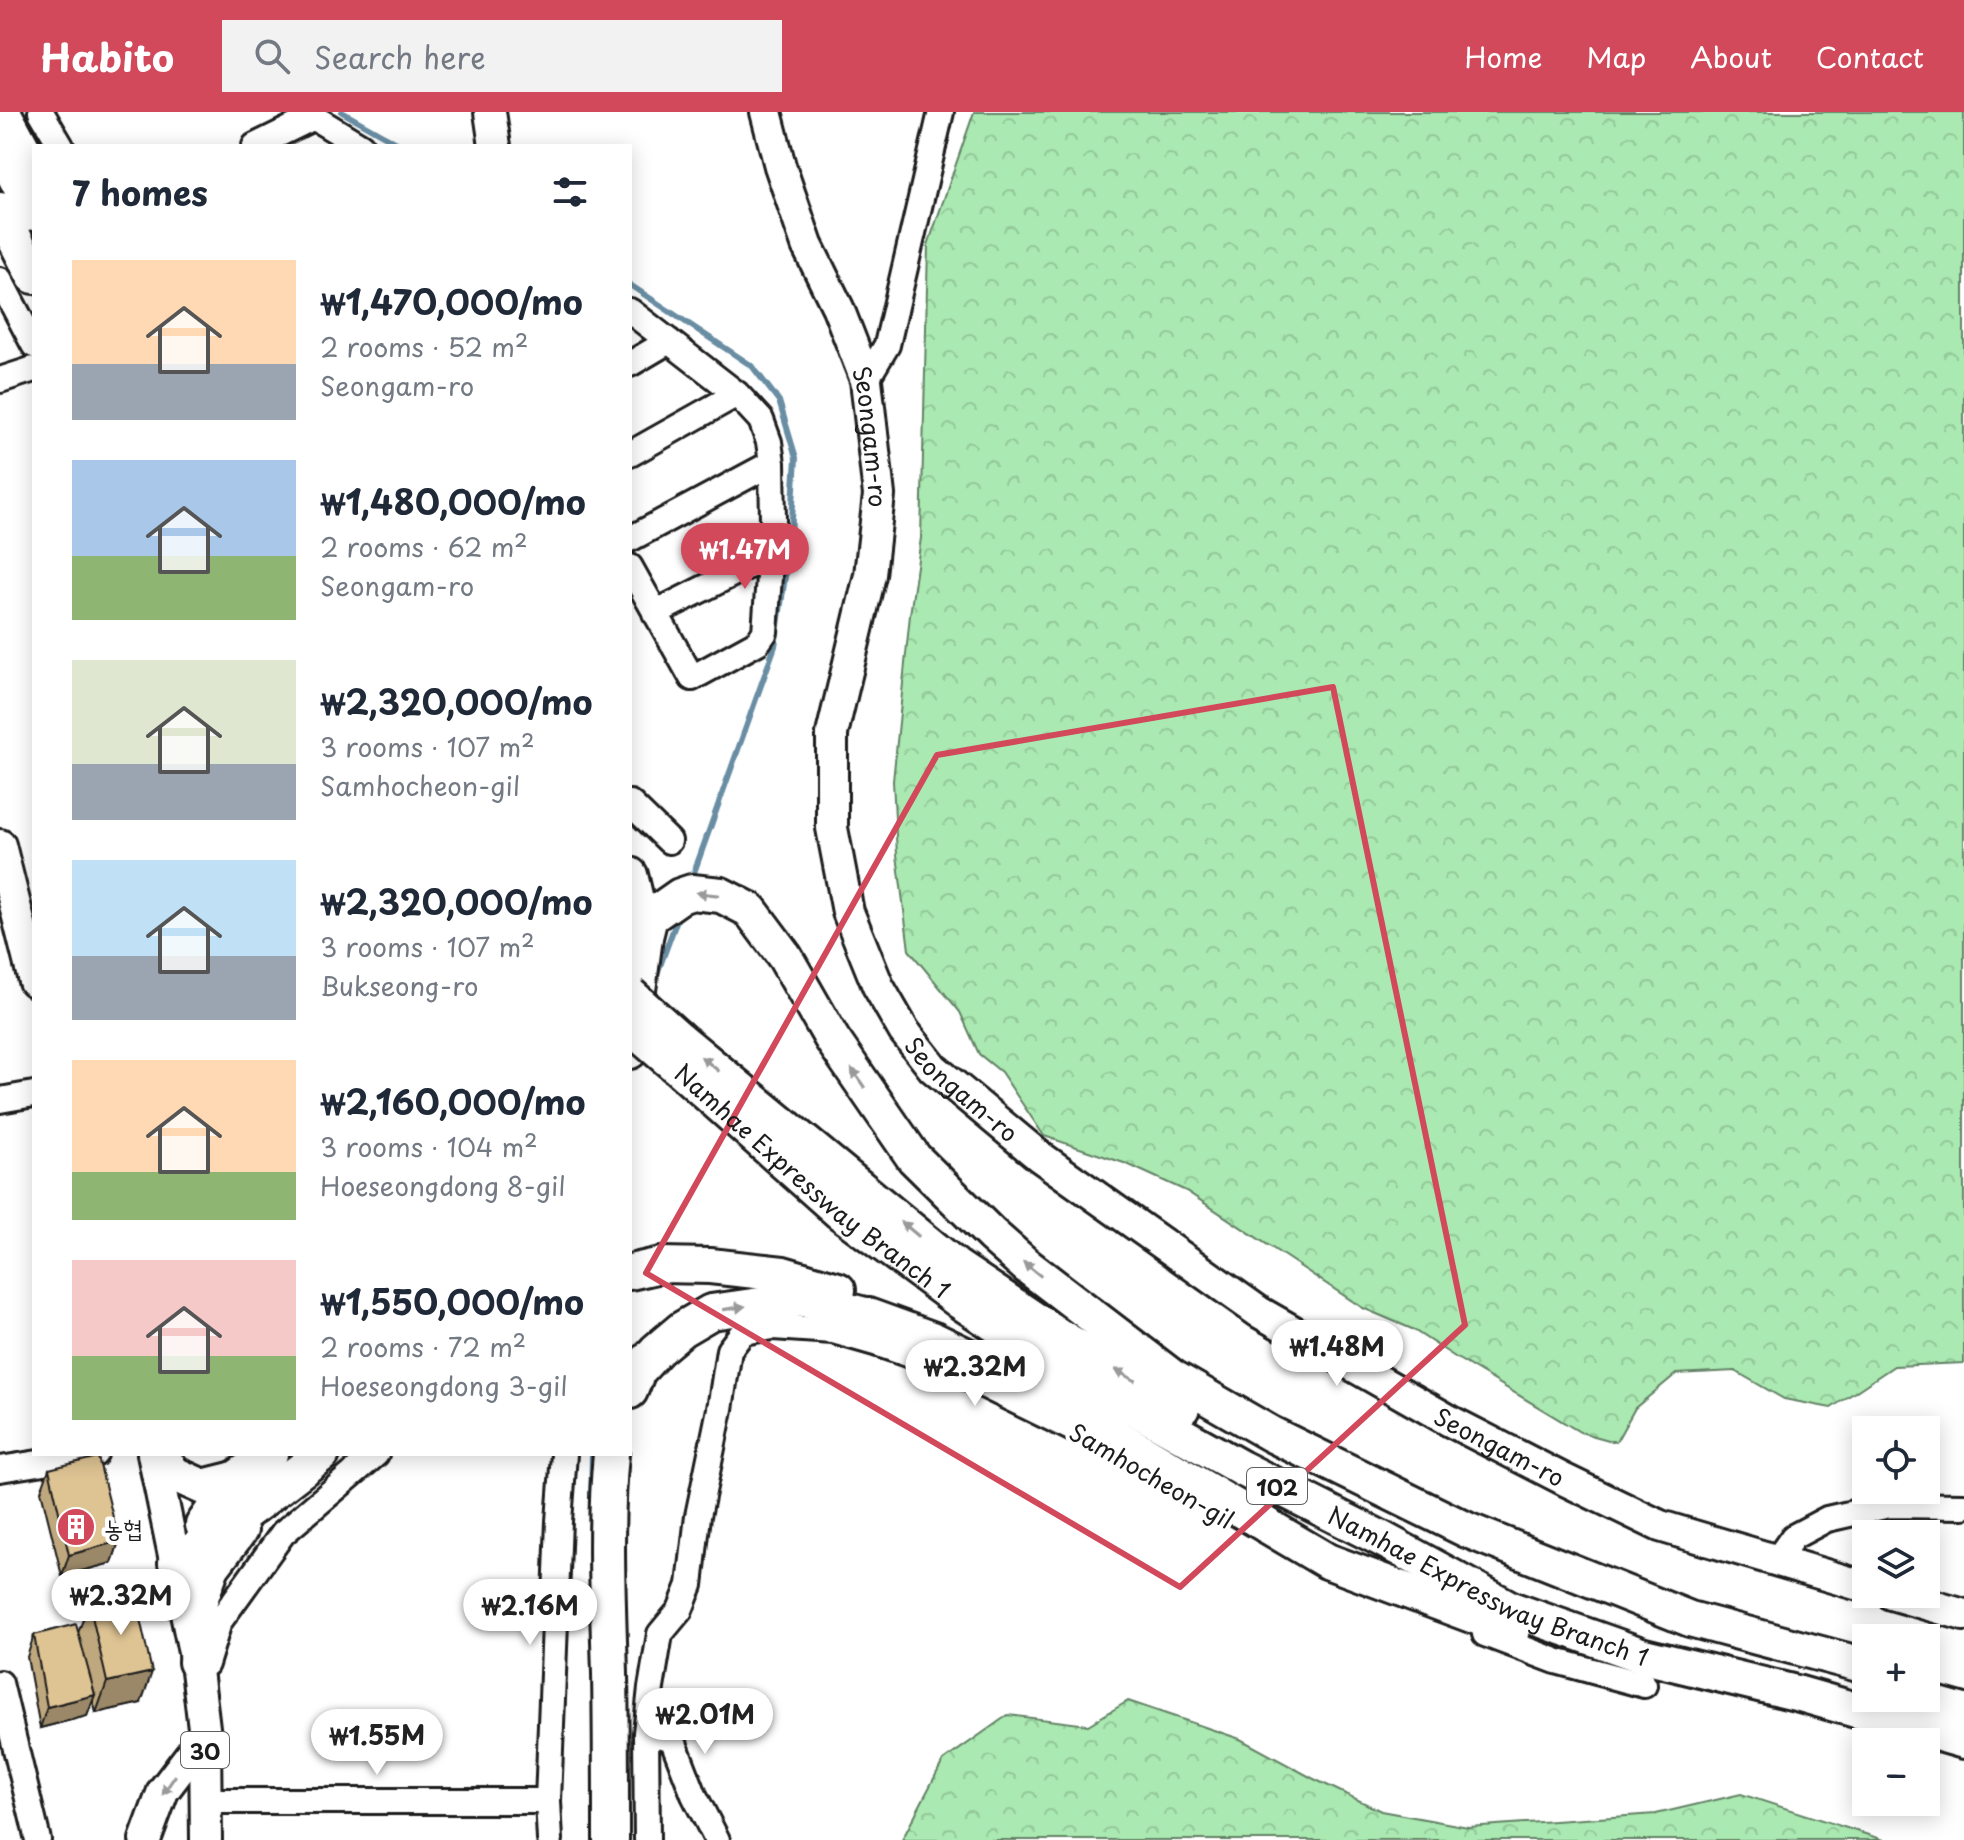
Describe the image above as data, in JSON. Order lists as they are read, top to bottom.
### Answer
{
  "streets": {
    "highway": ["Namhae Expressway Branch 1", "102"],
    "main road": ["Seongam-ro", "30"],
    "street": ["Samhocheon-gil"]
  },
  "places": {
    "building": ["농협"]
  },
  "page": {
    "header": "Habito",
    "search": "Search here",
    "nav": [
      "Home",
      "Map",
      "About",
      "Contact"
    ],
    "heading": "7 homes",
    "list": [
      {
        "name": "₩1,470,000/mo",
        "note": "2 rooms · 52 m² · Seongam-ro"
      },
      {
        "name": "₩1,480,000/mo",
        "note": "2 rooms · 62 m² · Seongam-ro"
      },
      {
        "name": "₩2,320,000/mo",
        "note": "3 rooms · 107 m² · Samhocheon-gil"
      },
      {
        "name": "₩2,320,000/mo",
        "note": "3 rooms · 107 m² · Bukseong-ro"
      },
      {
        "name": "₩2,160,000/mo",
        "note": "3 rooms · 104 m² · Hoeseongdong 8-gil"
      },
      {
        "name": "₩1,550,000/mo",
        "note": "2 rooms · 72 m² · Hoeseongdong 3-gil"
      }
    ],
    "price": [
      "₩1.47M",
      "₩1.48M",
      "₩2.32M",
      "₩2.32M",
      "₩2.16M",
      "₩2.01M",
      "₩1.55M"
    ],
    "map_buttons": ["+", "−"]
  }
}
